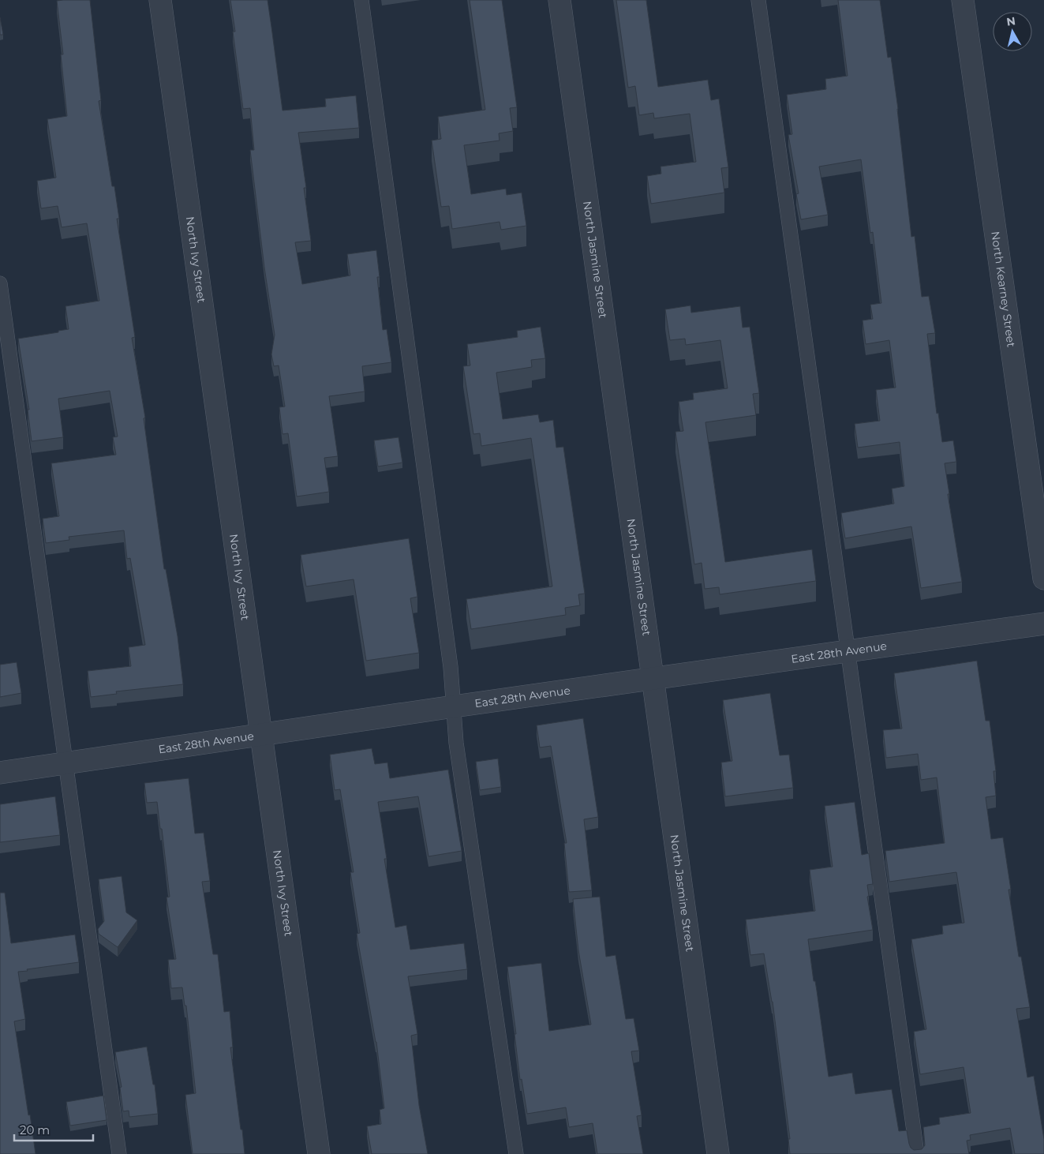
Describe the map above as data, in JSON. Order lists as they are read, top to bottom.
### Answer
{
  "streets": {
    "street": [
      "North Ivy Street",
      "North Jasmine Street",
      "North Kearney Street",
      "East 28th Avenue"
    ]
  },
  "crossings": [
    ["North Ivy Street", "East 28th Avenue"],
    ["North Jasmine Street", "East 28th Avenue"]
  ],
  "scale_bar": "20 m",
  "north": "top"
}
